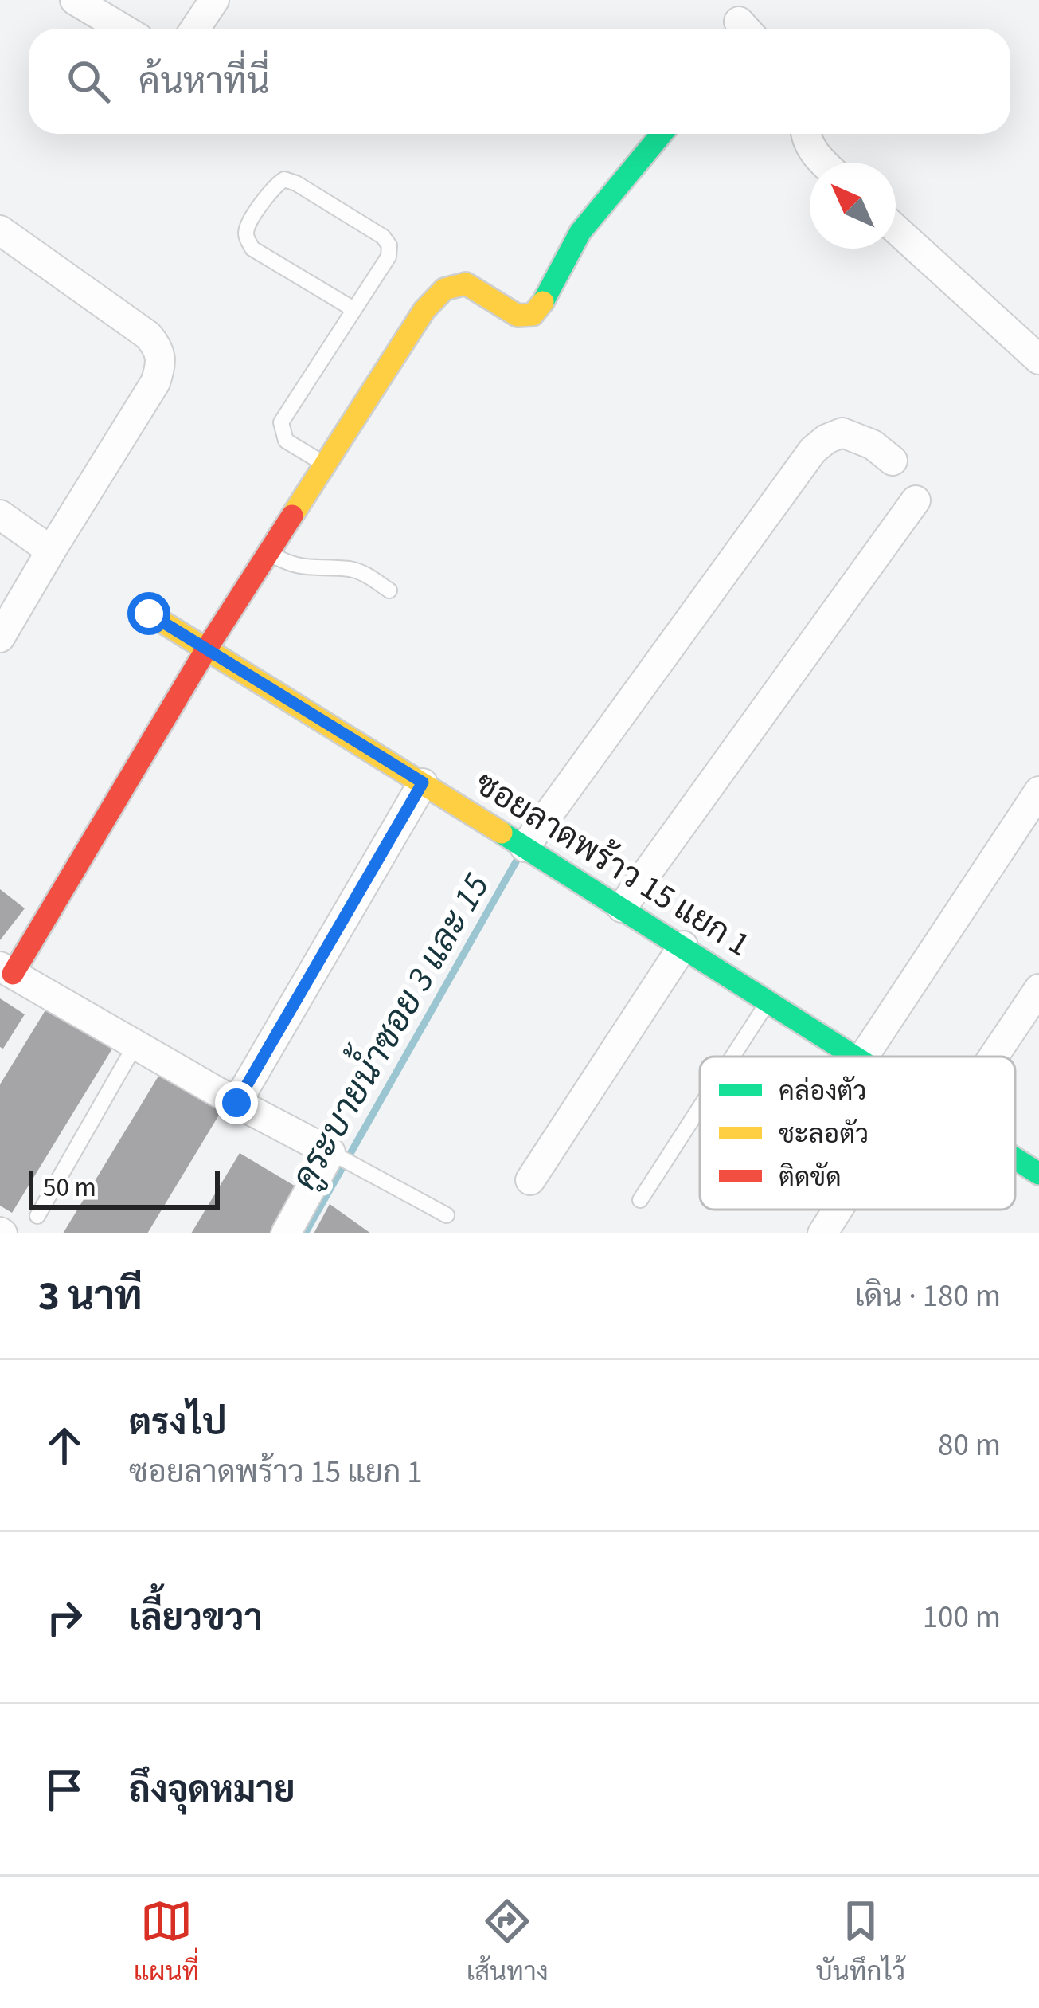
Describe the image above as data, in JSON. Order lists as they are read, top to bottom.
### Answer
{
  "streets": {
    "street": ["ซอยลาดพร้าว 15 แยก 1"]
  },
  "water": ["คูระบายน้ำซอย 3 และ 15"],
  "legend": ["คล่องตัว", "ชะลอตัว", "ติดขัด"],
  "scale_bar": "50 m",
  "north": "top left",
  "page": {
    "search": "ค้นหาที่นี่",
    "scale": "50 m",
    "heading": ["3 นาที", "เดิน · 180 m"],
    "list": [
      ["ตรงไป", "ซอยลาดพร้าว 15 แยก 1", "80 m"],
      ["เลี้ยวขวา", "100 m"],
      "ถึงจุดหมาย"
    ],
    "nav": ["แผนที่", "เส้นทาง", "บันทึกไว้"]
  }
}
